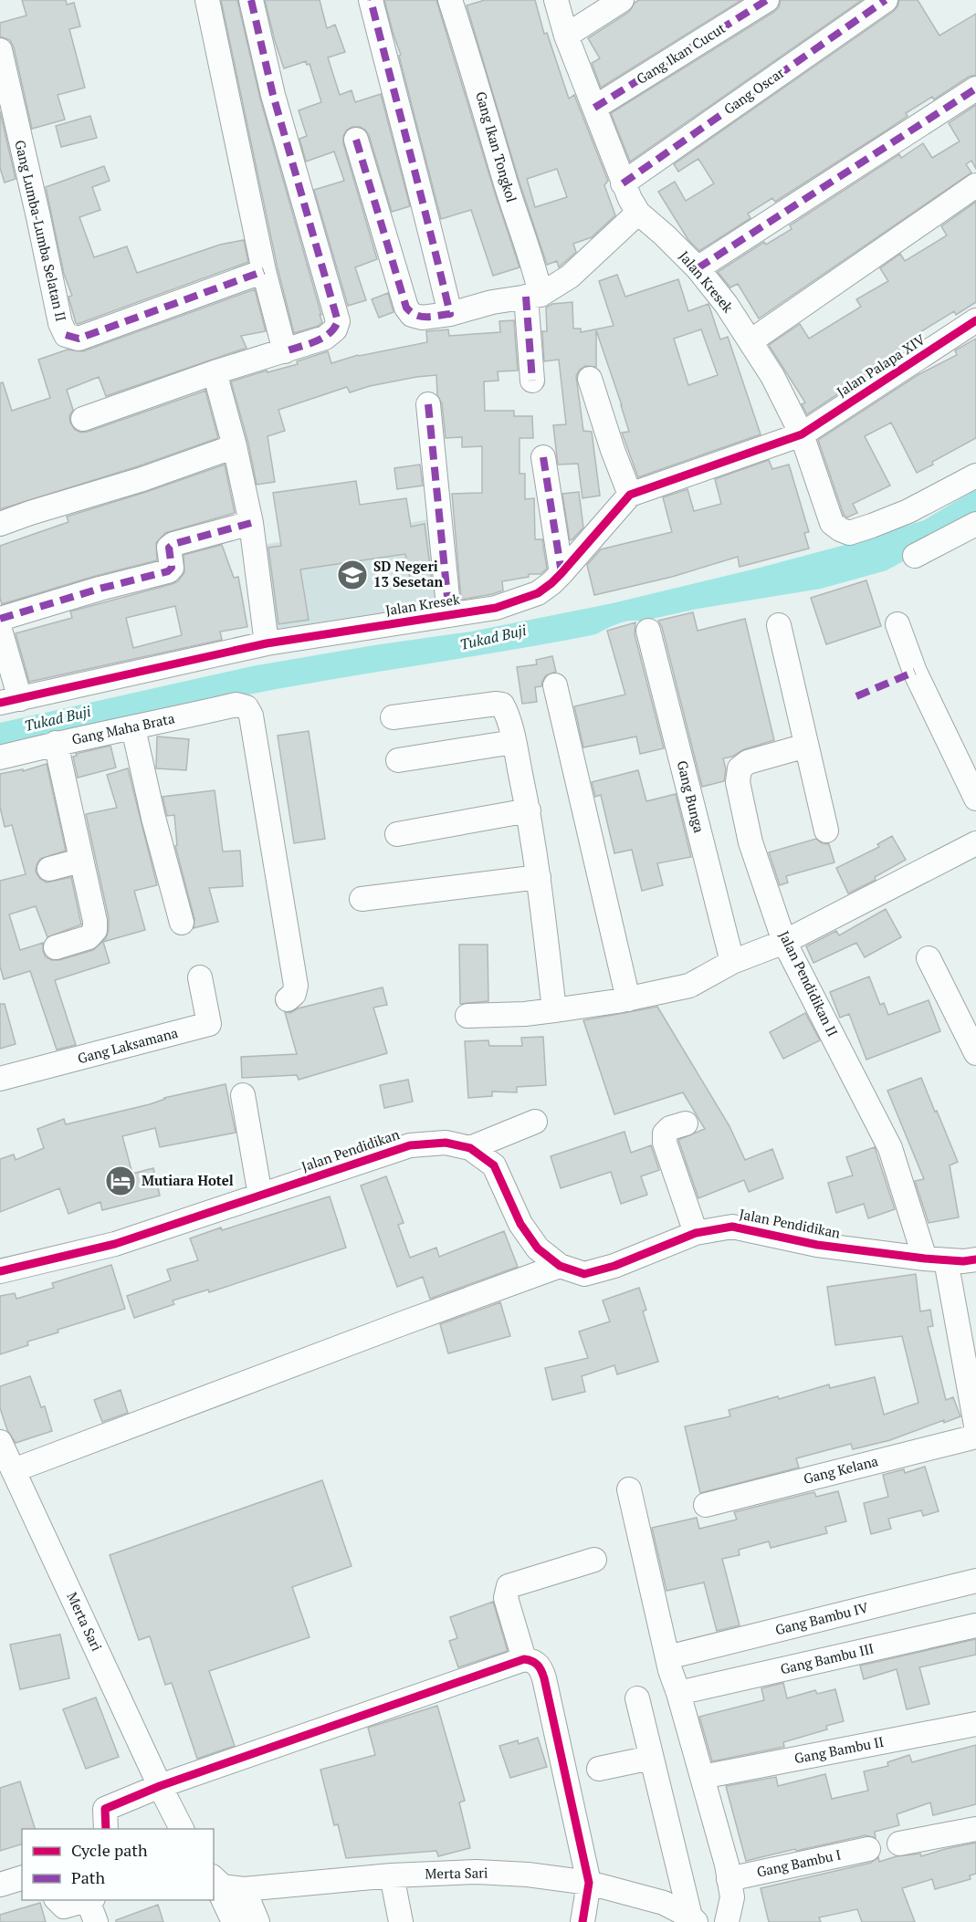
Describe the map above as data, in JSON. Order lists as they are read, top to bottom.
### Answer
{
  "streets": {
    "street": [
      "Gang Ikan Cucut",
      "Gang Oscar",
      "Gang Ikan Tongkol",
      "Gang Lumba-Lumba Selatan II",
      "Jalan Kresek",
      "Jalan Palapa XIV",
      "Gang Maha Brata",
      "Gang Bunga",
      "Jalan Pendidikan II",
      "Gang Laksamana",
      "Jalan Pendidikan",
      "Gang Kelana",
      "Gang Bambu IV",
      "Merta Sari",
      "Gang Bambu III",
      "Gang Bambu II",
      "Gang Bambu I"
    ]
  },
  "crossings": [
    ["Gang Ikan Cucut", "Jalan Kresek"],
    ["Gang Oscar", "Jalan Kresek"],
    ["Jalan Kresek", "Jalan Palapa XIV"],
    ["Jalan Pendidikan II", "Jalan Pendidikan"]
  ],
  "water": ["Tukad Buji"],
  "places": {
    "school or university": ["SD Negeri 13 Sesetan"],
    "hotel": ["Mutiara Hotel"]
  },
  "legend": ["Cycle path", "Path"]
}
